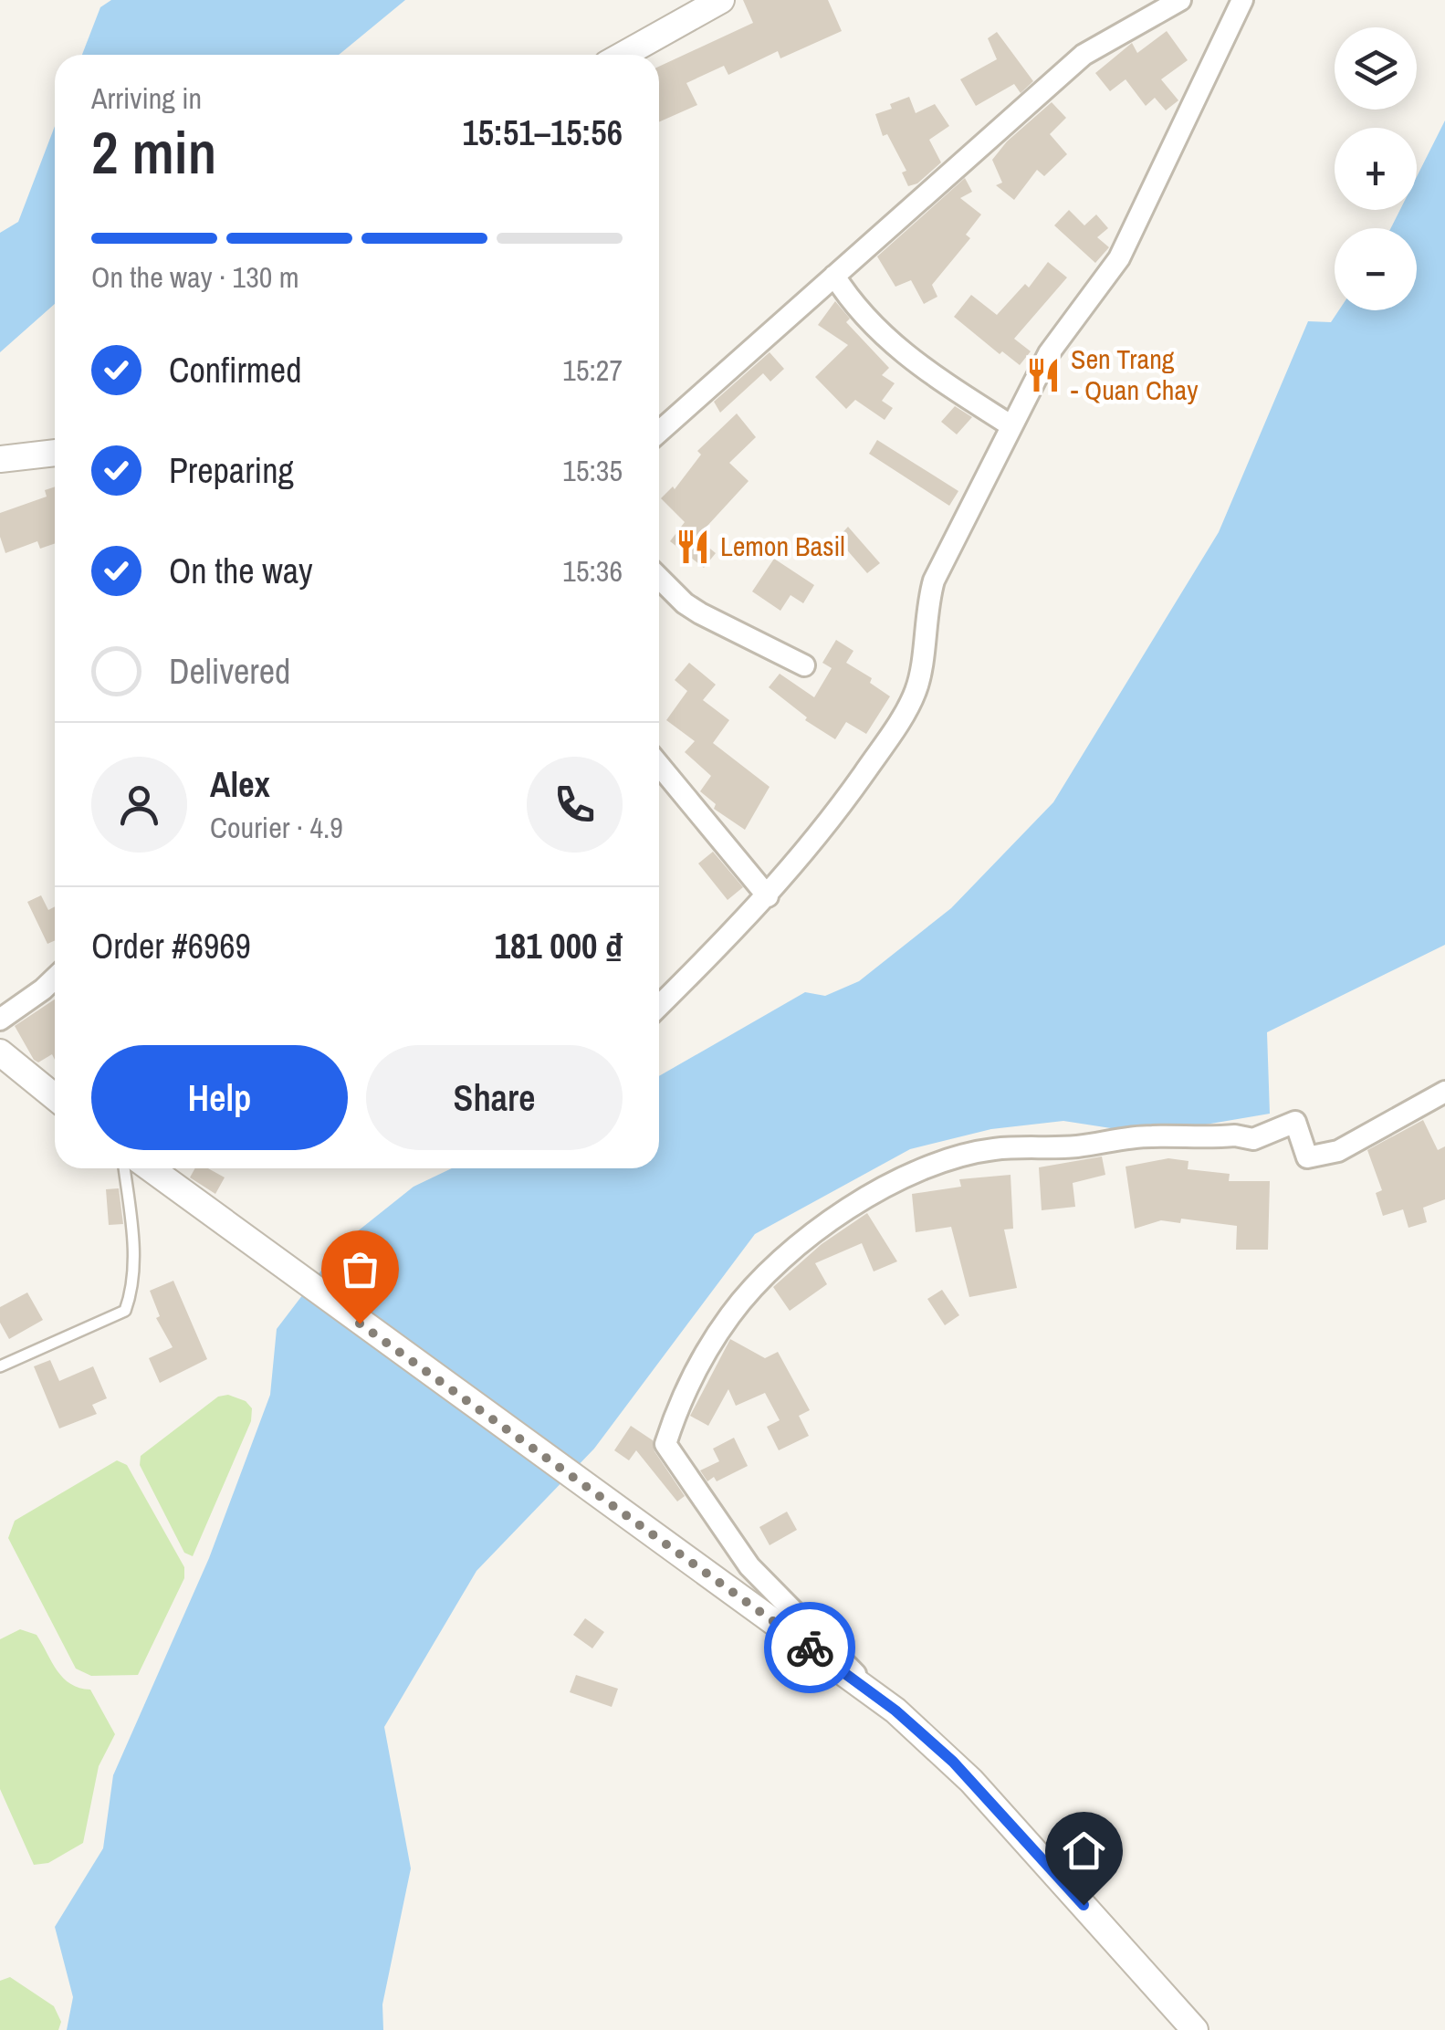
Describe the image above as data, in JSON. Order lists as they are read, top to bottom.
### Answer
{
  "places": {
    "restaurant": ["Sen Trang - Quan Chay", "Lemon Basil"]
  },
  "page": {
    "map_buttons": ["+", "−"],
    "heading": ["2 min", "Arriving in", "15:51–15:56"],
    "panel": [
      "Alex",
      "Courier · 4.9",
      "Order #6969",
      "181 000 ₫"
    ],
    "bar": "On the way · 130 m",
    "list": [
      ["Confirmed", "15:27"],
      ["Preparing", "15:35"],
      ["On the way", "15:36"],
      "Delivered"
    ],
    "buttons": ["Help", "Share"]
  }
}
